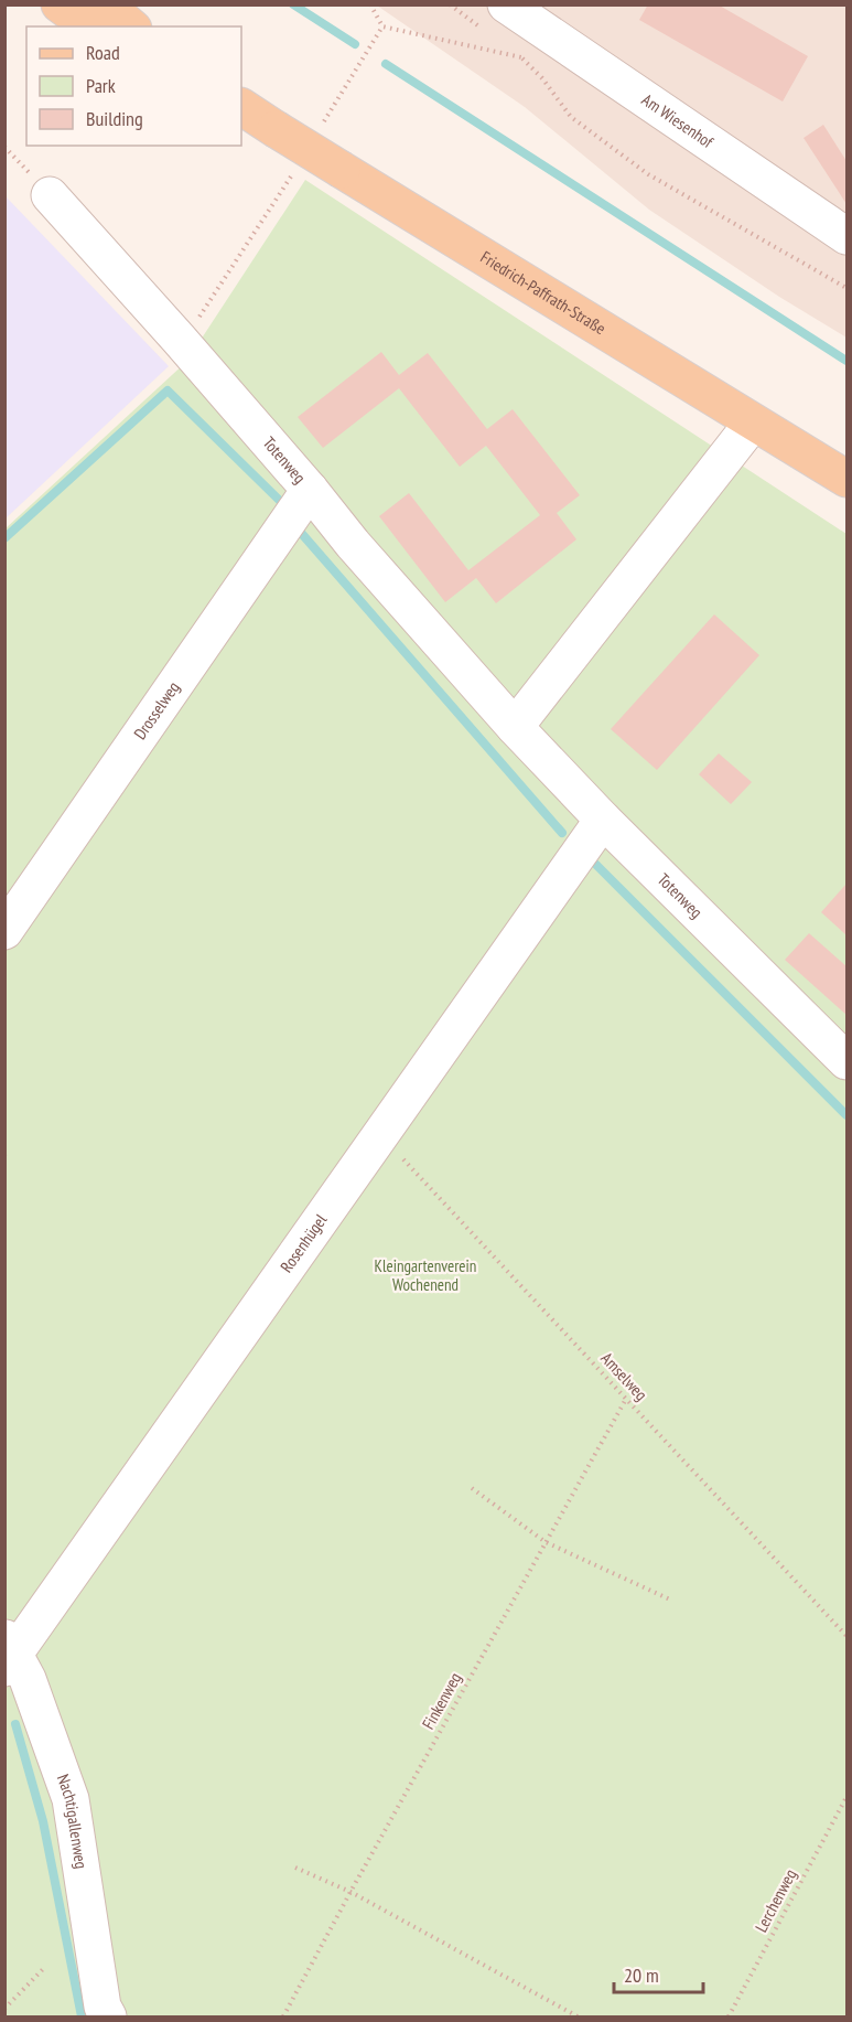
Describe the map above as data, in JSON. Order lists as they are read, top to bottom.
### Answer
{
  "streets": {
    "main road": ["Friedrich-Paffrath-Straße"],
    "street": [
      "Am Wiesenhof",
      "Totenweg",
      "Drosselweg",
      "Rosenhügel",
      "Nachtigallenweg"
    ],
    "path": ["Amselweg", "Finkenweg", "Lerchenweg"]
  },
  "crossings": [
    ["Totenweg", "Drosselweg"],
    ["Totenweg", "Rosenhügel"],
    ["Rosenhügel", "Amselweg"],
    ["Rosenhügel", "Nachtigallenweg"],
    ["Amselweg", "Finkenweg"]
  ],
  "parks": ["Kleingartenverein Wochenend"],
  "legend": ["Road", "Park", "Building"],
  "scale_bar": "20 m"
}
